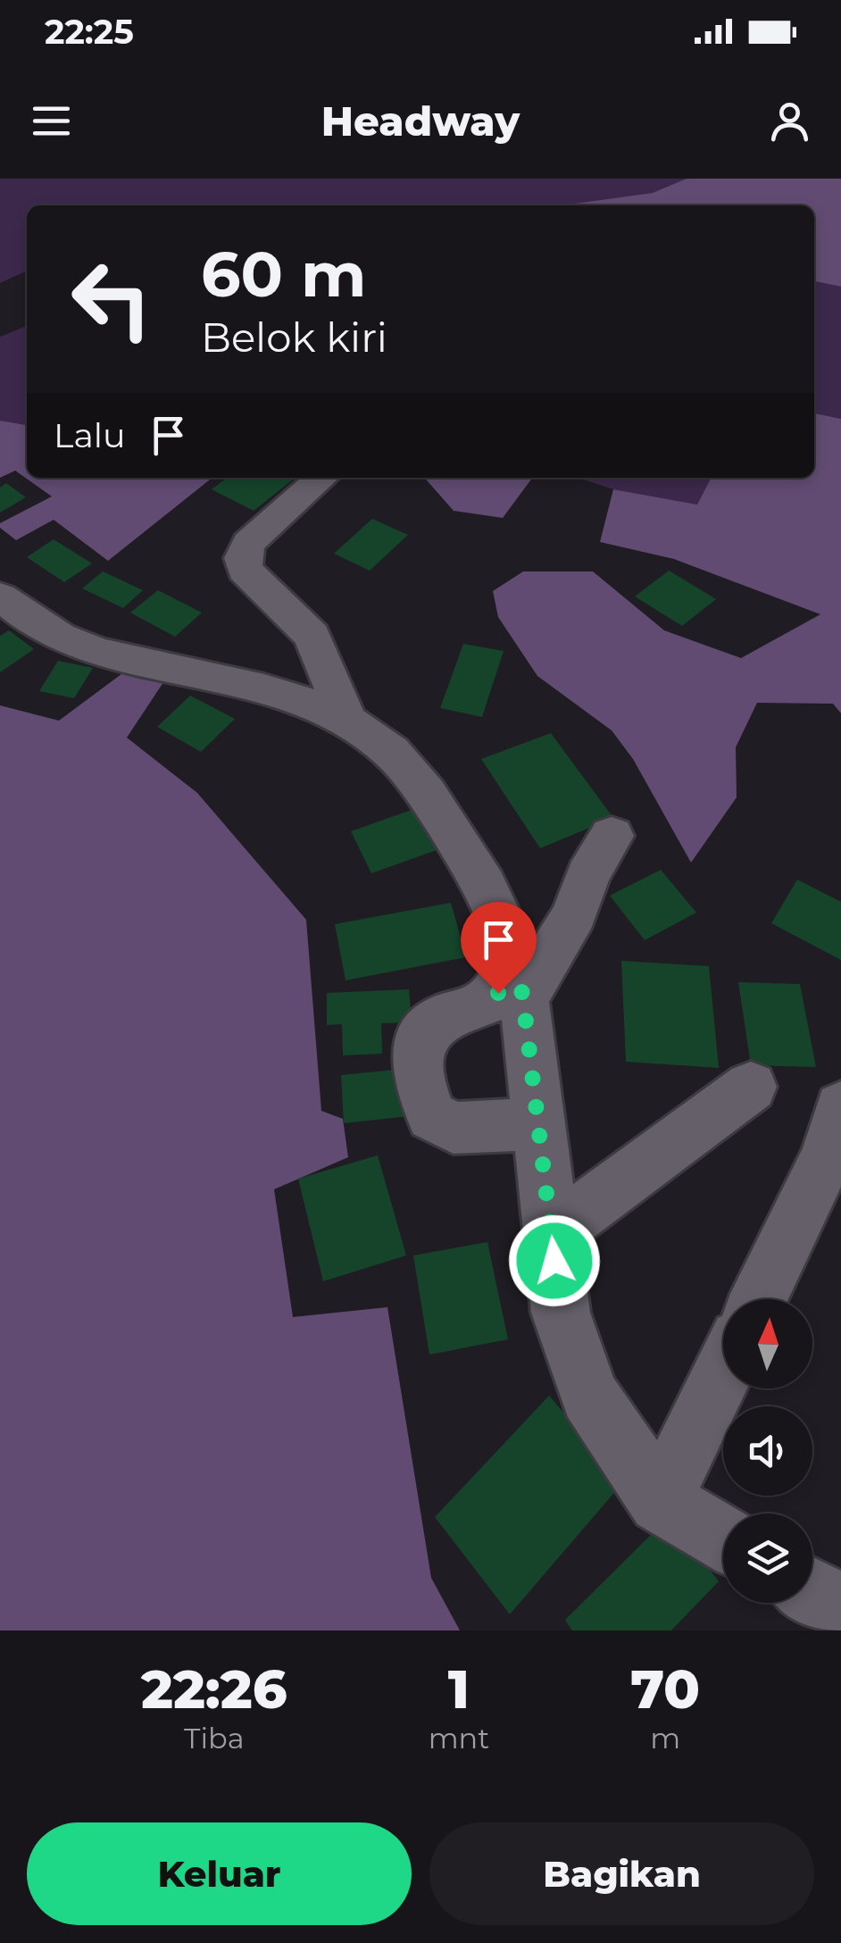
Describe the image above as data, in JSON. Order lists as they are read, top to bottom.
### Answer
{
  "north": "top",
  "page": {
    "status": "22:25",
    "header": "Headway",
    "turn": ["60 m", "Belok kiri"],
    "then": "Lalu",
    "eta": [
      "22:26",
      "Tiba",
      "1",
      "mnt",
      "70",
      "m"
    ],
    "buttons": ["Keluar", "Bagikan"]
  }
}
